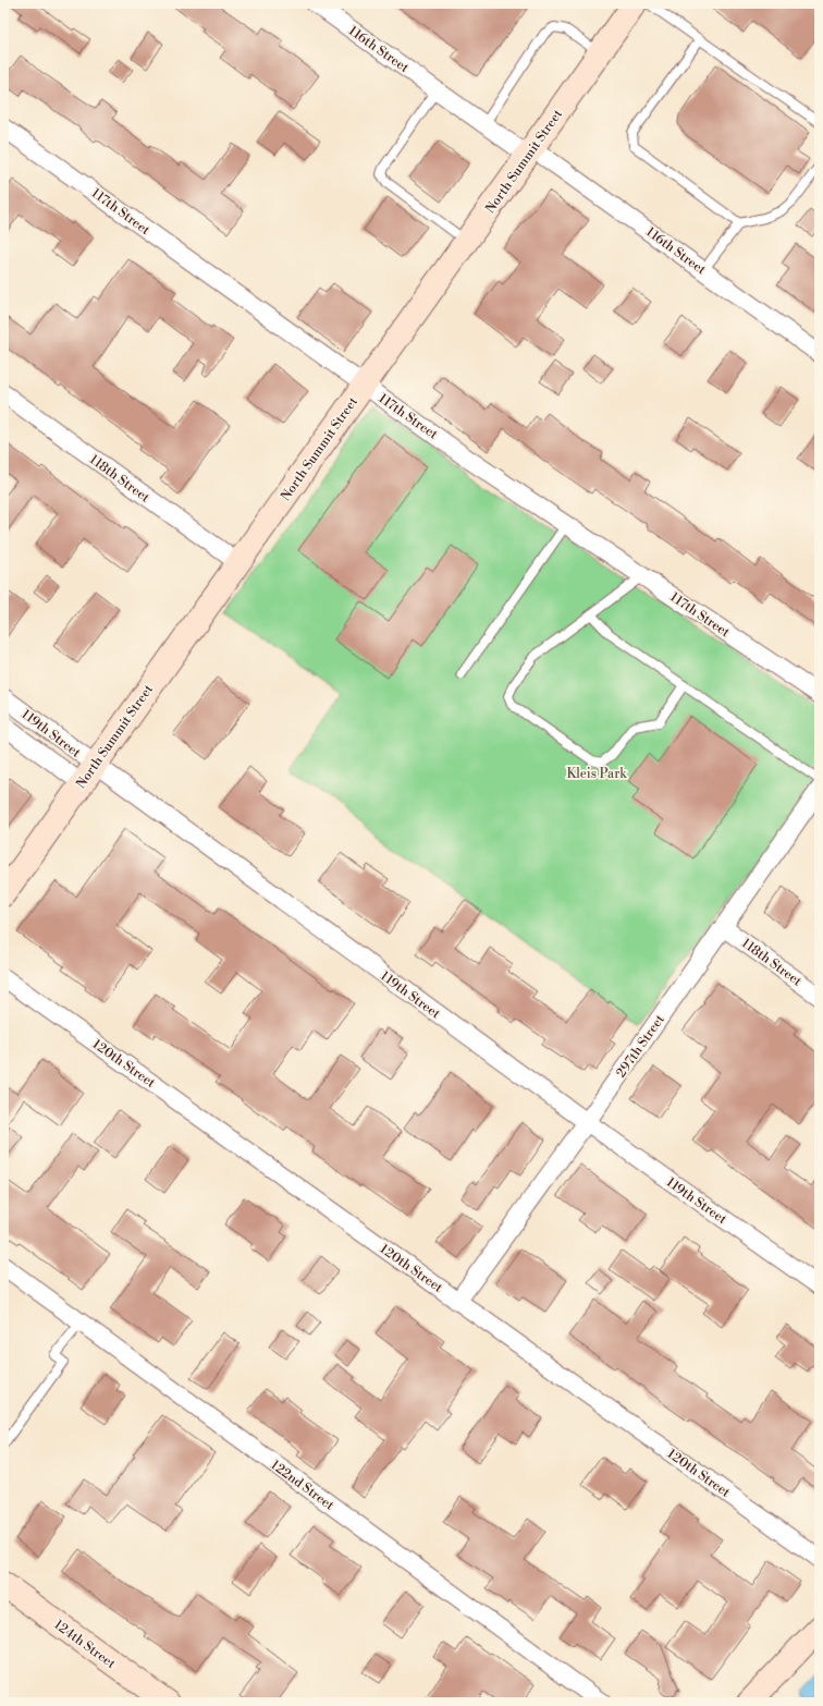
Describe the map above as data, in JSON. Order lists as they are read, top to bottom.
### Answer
{
  "streets": {
    "main road": ["North Summit Street", "124th Street"],
    "street": [
      "116th Street",
      "117th Street",
      "118th Street",
      "119th Street",
      "297th Street",
      "120th Street",
      "122nd Street"
    ]
  },
  "crossings": [
    ["116th Street", "North Summit Street"],
    ["North Summit Street", "117th Street"],
    ["North Summit Street", "118th Street"],
    ["North Summit Street", "119th Street"],
    ["118th Street", "297th Street"],
    ["119th Street", "297th Street"],
    ["297th Street", "120th Street"]
  ],
  "parks": ["Kleis Park"]
}
